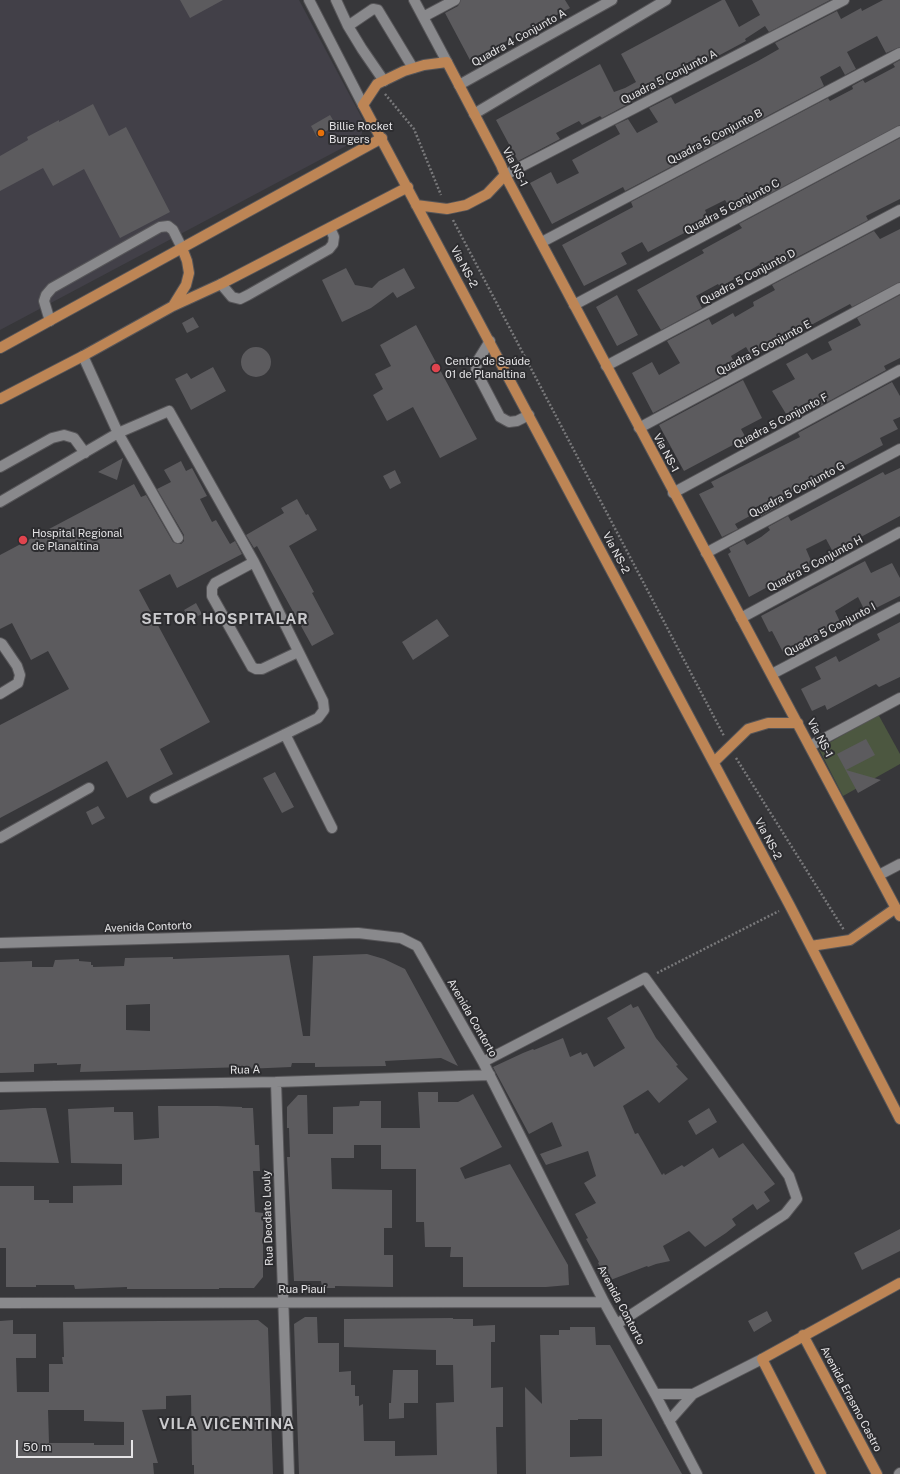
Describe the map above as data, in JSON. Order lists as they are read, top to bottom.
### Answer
{
  "streets": {
    "main road": ["Via NS-1", "Via NS-2", "Avenida Erasmo Castro"],
    "street": [
      "Quadra 4 Conjunto A",
      "Quadra 5 Conjunto A",
      "Quadra 5 Conjunto B",
      "Quadra 5 Conjunto C",
      "Quadra 5 Conjunto D",
      "Quadra 5 Conjunto E",
      "Quadra 5 Conjunto F",
      "Quadra 5 Conjunto G",
      "Quadra 5 Conjunto H",
      "Quadra 5 Conjunto I",
      "Avenida Contorto",
      "Rua A",
      "Rua Deodato Louly",
      "Rua Piauí"
    ]
  },
  "crossings": [
    ["Quadra 4 Conjunto A", "Via NS-1"],
    ["Quadra 5 Conjunto A", "Via NS-1"],
    ["Quadra 5 Conjunto B", "Via NS-1"],
    ["Via NS-1", "Quadra 5 Conjunto C"],
    ["Via NS-1", "Quadra 5 Conjunto D"],
    ["Via NS-1", "Quadra 5 Conjunto E"],
    ["Via NS-1", "Quadra 5 Conjunto F"],
    ["Via NS-1", "Quadra 5 Conjunto G"],
    ["Via NS-1", "Quadra 5 Conjunto H"],
    ["Via NS-1", "Quadra 5 Conjunto I"],
    ["Avenida Contorto", "Rua A"],
    ["Avenida Contorto", "Rua Piauí"],
    ["Rua A", "Rua Deodato Louly"],
    ["Rua Deodato Louly", "Rua Piauí"]
  ],
  "districts": ["SETOR HOSPITALAR", "VILA VICENTINA"],
  "places": ["Billie Rocket Burgers", "Centro de Saúde 01 de Planaltina", "Hospital Regional de Planaltina"],
  "scale_bar": "50 m"
}
